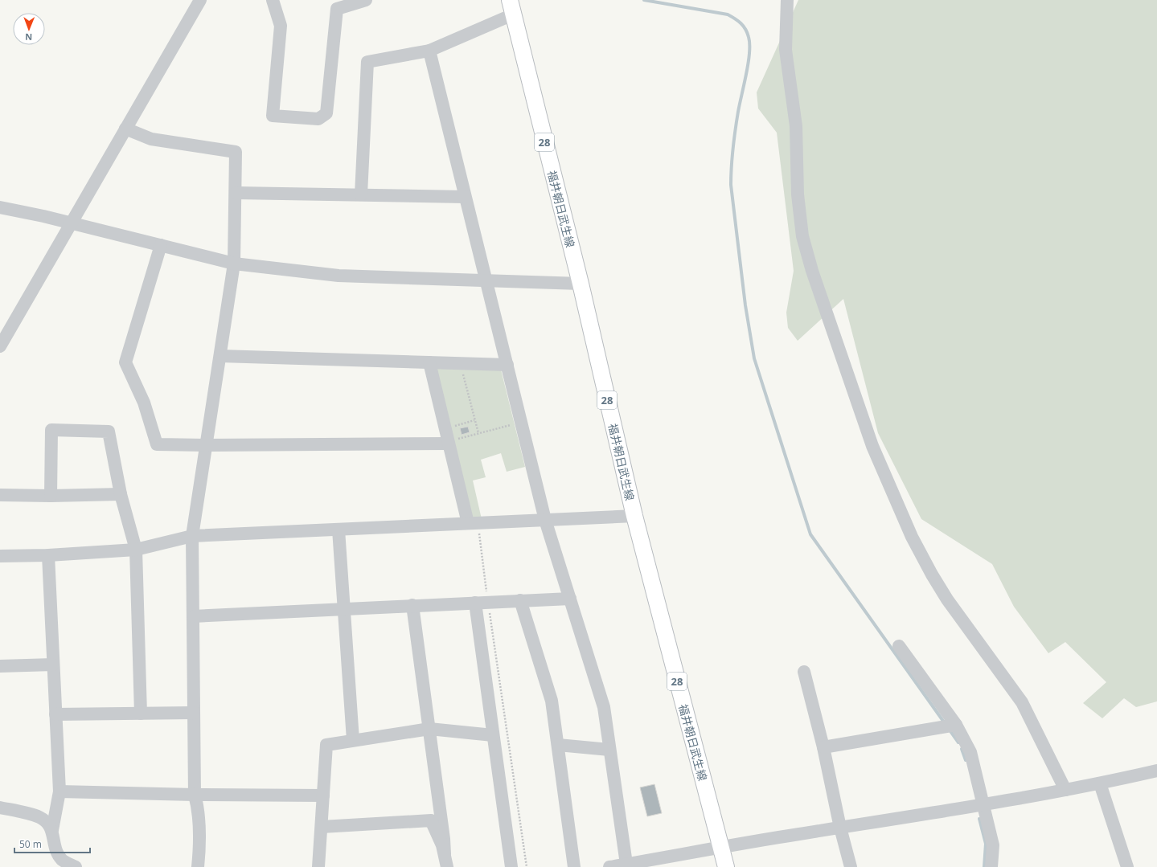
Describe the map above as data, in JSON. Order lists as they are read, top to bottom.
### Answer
{
  "streets": {
    "main road": ["28", "福井朝日武生線"]
  },
  "scale_bar": "50 m",
  "north": "bottom"
}
